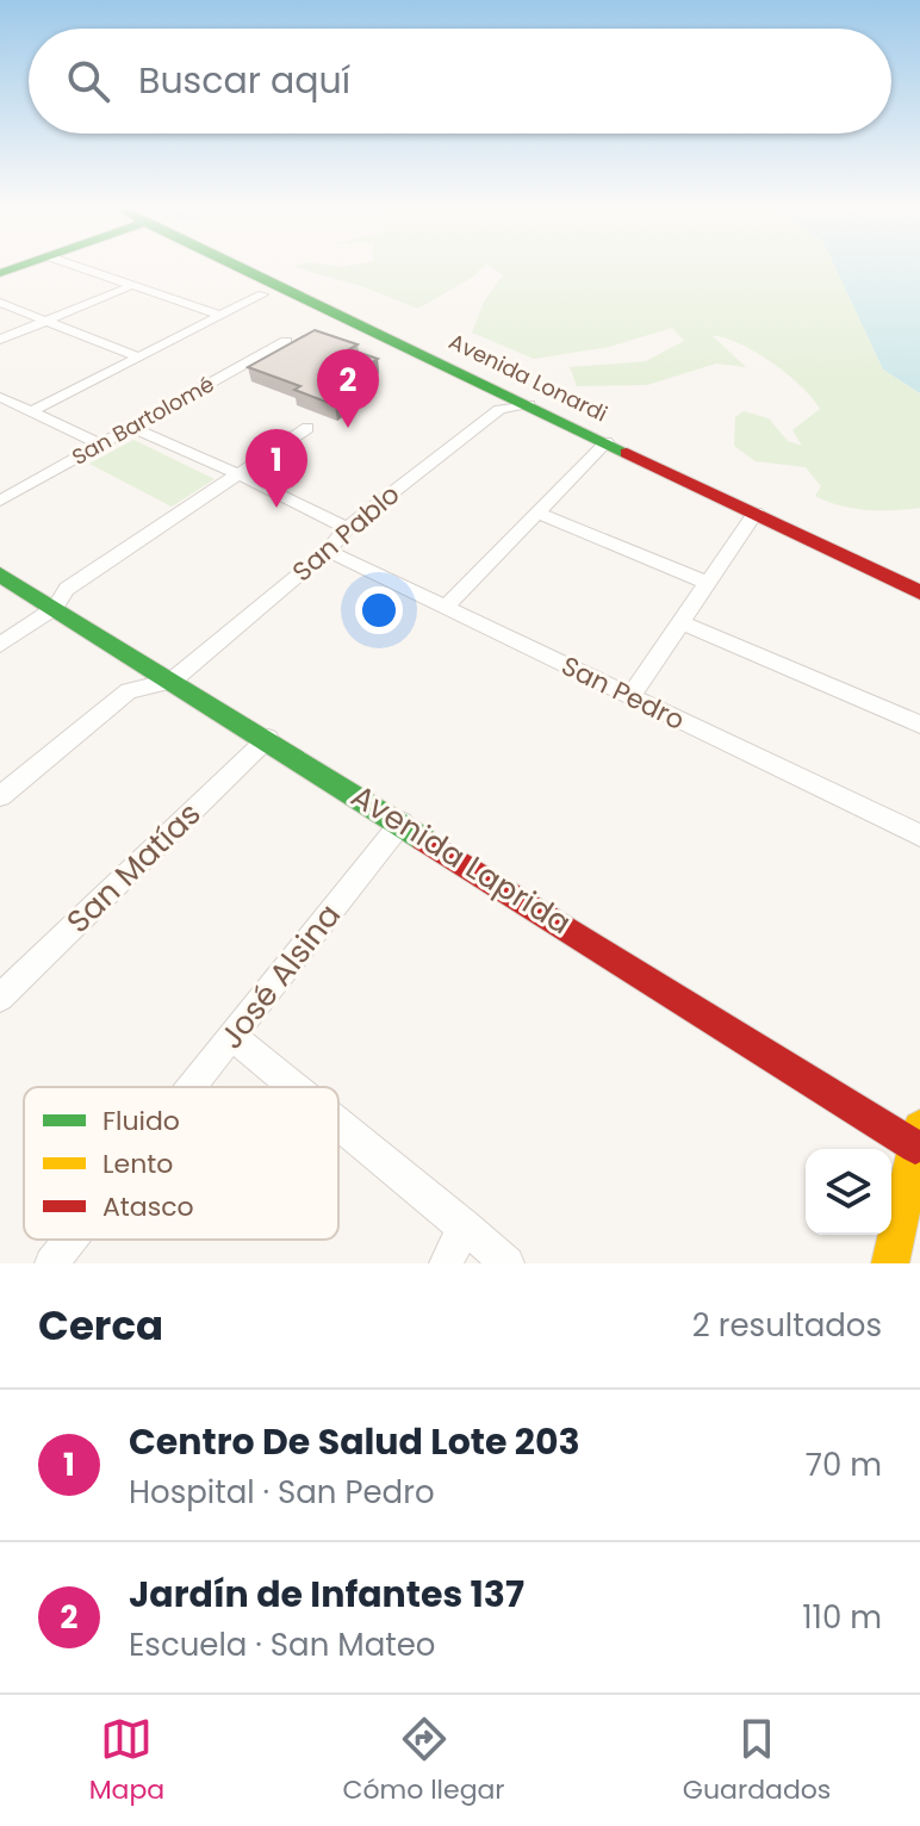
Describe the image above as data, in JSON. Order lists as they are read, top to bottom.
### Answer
{
  "streets": {
    "street": [
      "Avenida Lonardi",
      "San Bartolomé",
      "San Pablo",
      "San Pedro",
      "Avenida Laprida",
      "San Matías",
      "José Alsina"
    ]
  },
  "crossings": [
    ["Avenida Lonardi", "San Pablo"],
    ["San Pablo", "San Pedro"],
    ["San Pablo", "Avenida Laprida"],
    ["Avenida Laprida", "San Matías"],
    ["Avenida Laprida", "José Alsina"]
  ],
  "legend": ["Fluido", "Lento", "Atasco"],
  "page": {
    "search": "Buscar aquí",
    "pins": ["2", "1"],
    "heading": ["Cerca", "2 resultados"],
    "list": [
      {
        "mark": "1",
        "name": "Centro De Salud Lote 203",
        "note": "Hospital · San Pedro",
        "value": "70 m"
      },
      {
        "mark": "2",
        "name": "Jardín de Infantes 137",
        "note": "Escuela · San Mateo",
        "value": "110 m"
      }
    ],
    "nav": ["Mapa", "Cómo llegar", "Guardados"]
  }
}
